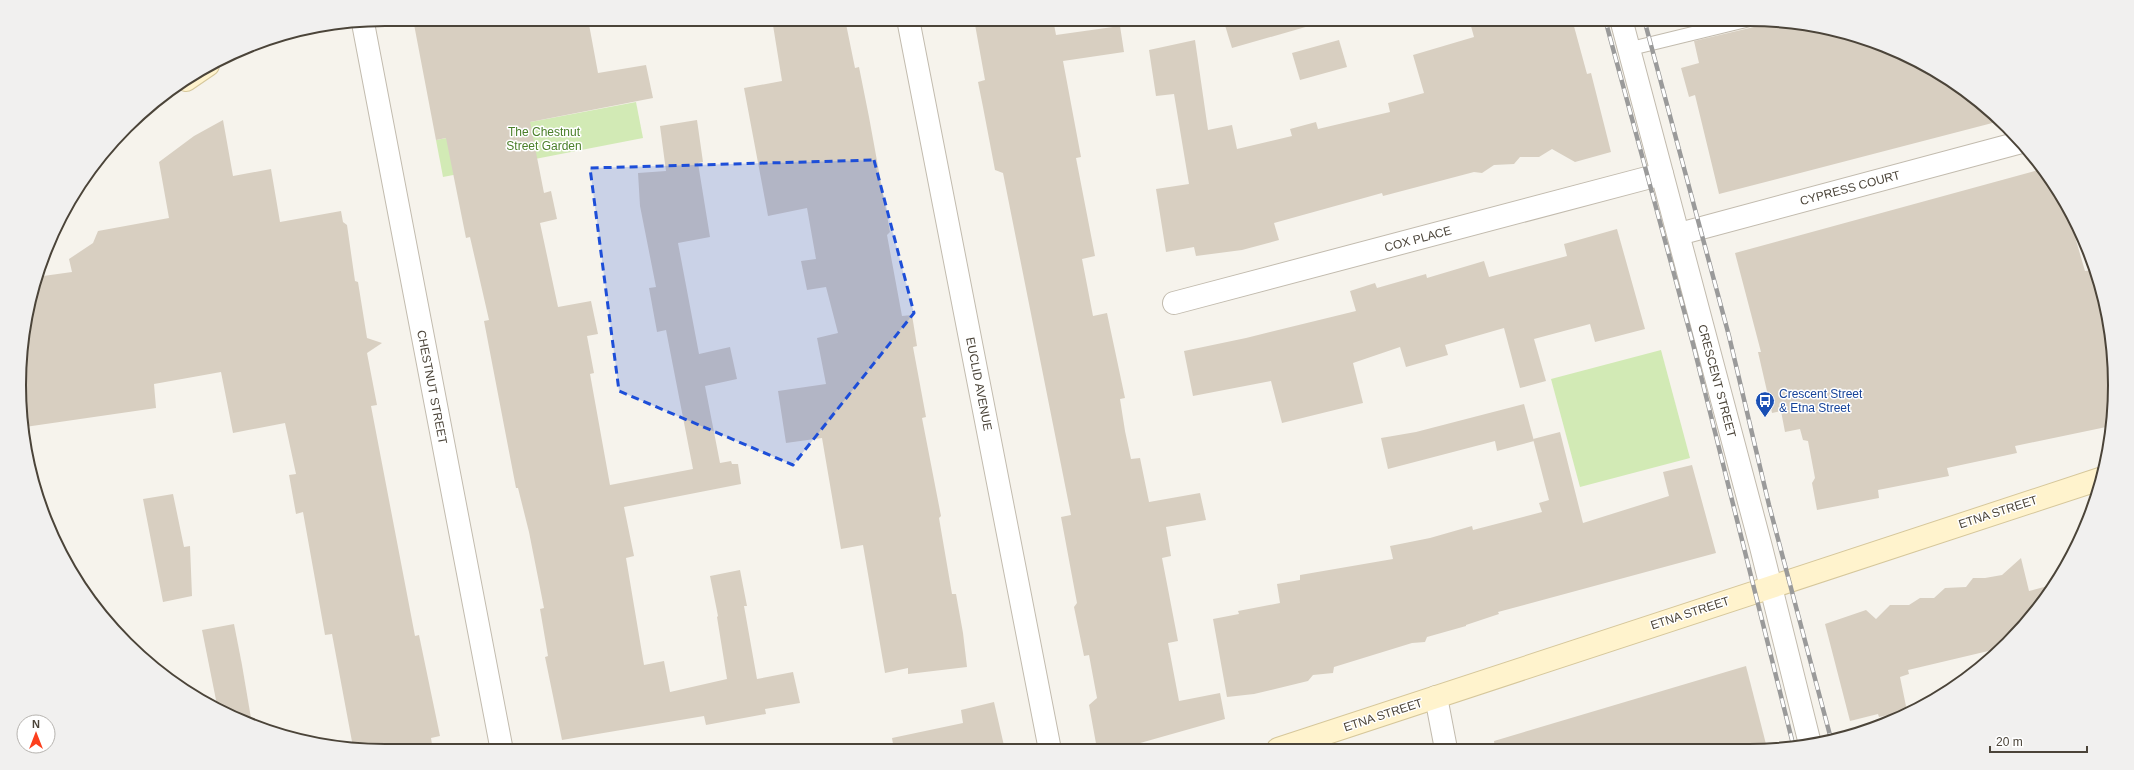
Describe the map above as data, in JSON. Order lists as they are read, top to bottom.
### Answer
{
  "streets": {
    "main road": ["ETNA STREET"],
    "street": [
      "CYPRESS COURT",
      "COX PLACE",
      "CRESCENT STREET",
      "EUCLID AVENUE",
      "CHESTNUT STREET"
    ]
  },
  "crossings": [
    ["CYPRESS COURT", "CRESCENT STREET"],
    ["COX PLACE", "CRESCENT STREET"],
    ["CRESCENT STREET", "ETNA STREET"]
  ],
  "parks": ["The Chestnut Street Garden"],
  "places": {
    "bus stop": ["Crescent Street & Etna Street"]
  },
  "scale_bar": "20 m",
  "north": "top"
}
